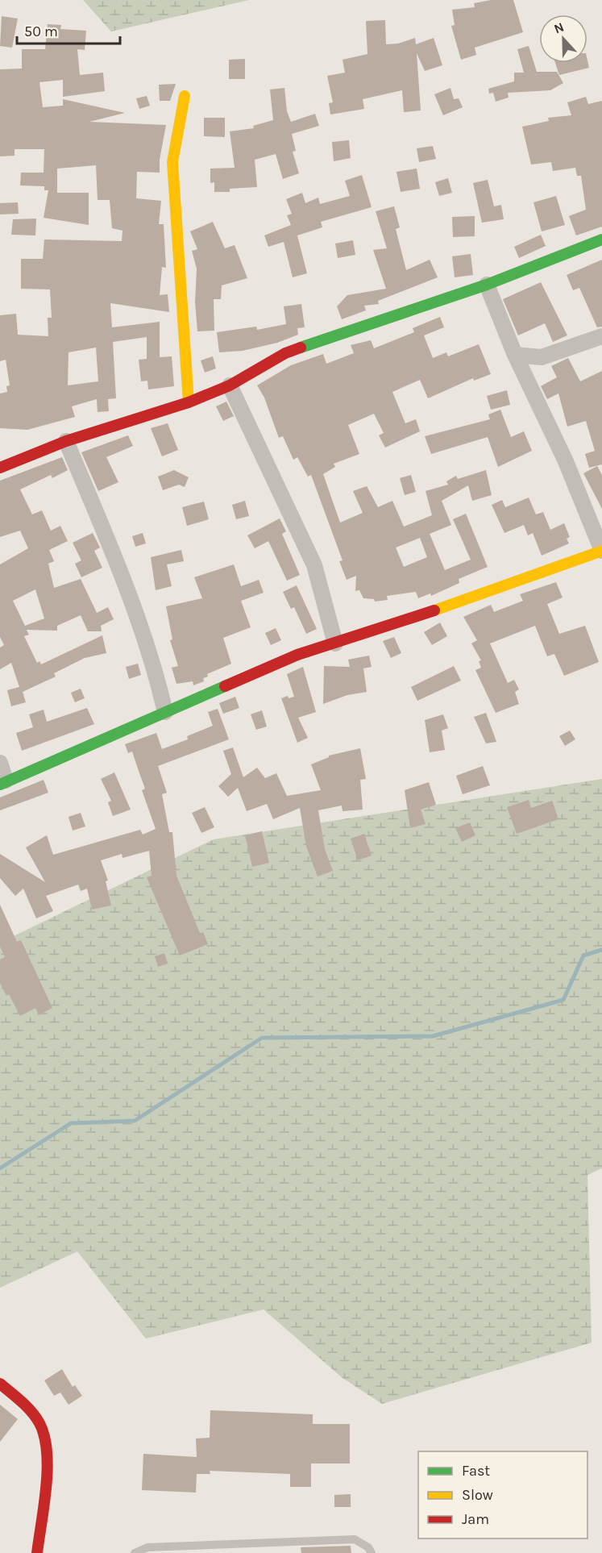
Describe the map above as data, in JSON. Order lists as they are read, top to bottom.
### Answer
{
  "legend": ["Fast", "Slow", "Jam"],
  "scale_bar": "50 m",
  "north": "top"
}
